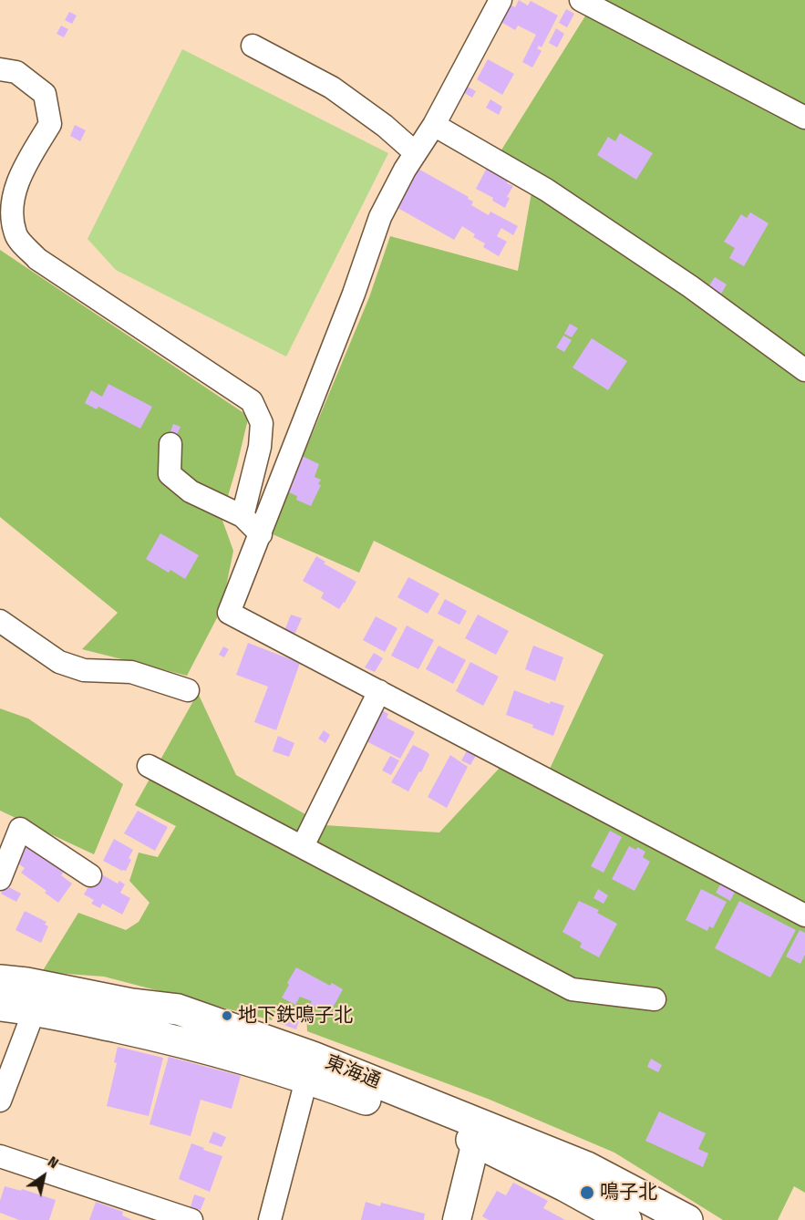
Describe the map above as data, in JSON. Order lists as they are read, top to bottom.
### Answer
{
  "streets": {
    "main road": ["東海通"]
  },
  "places": ["地下鉄鳴子北", "鳴子北"],
  "north": "top right"
}
